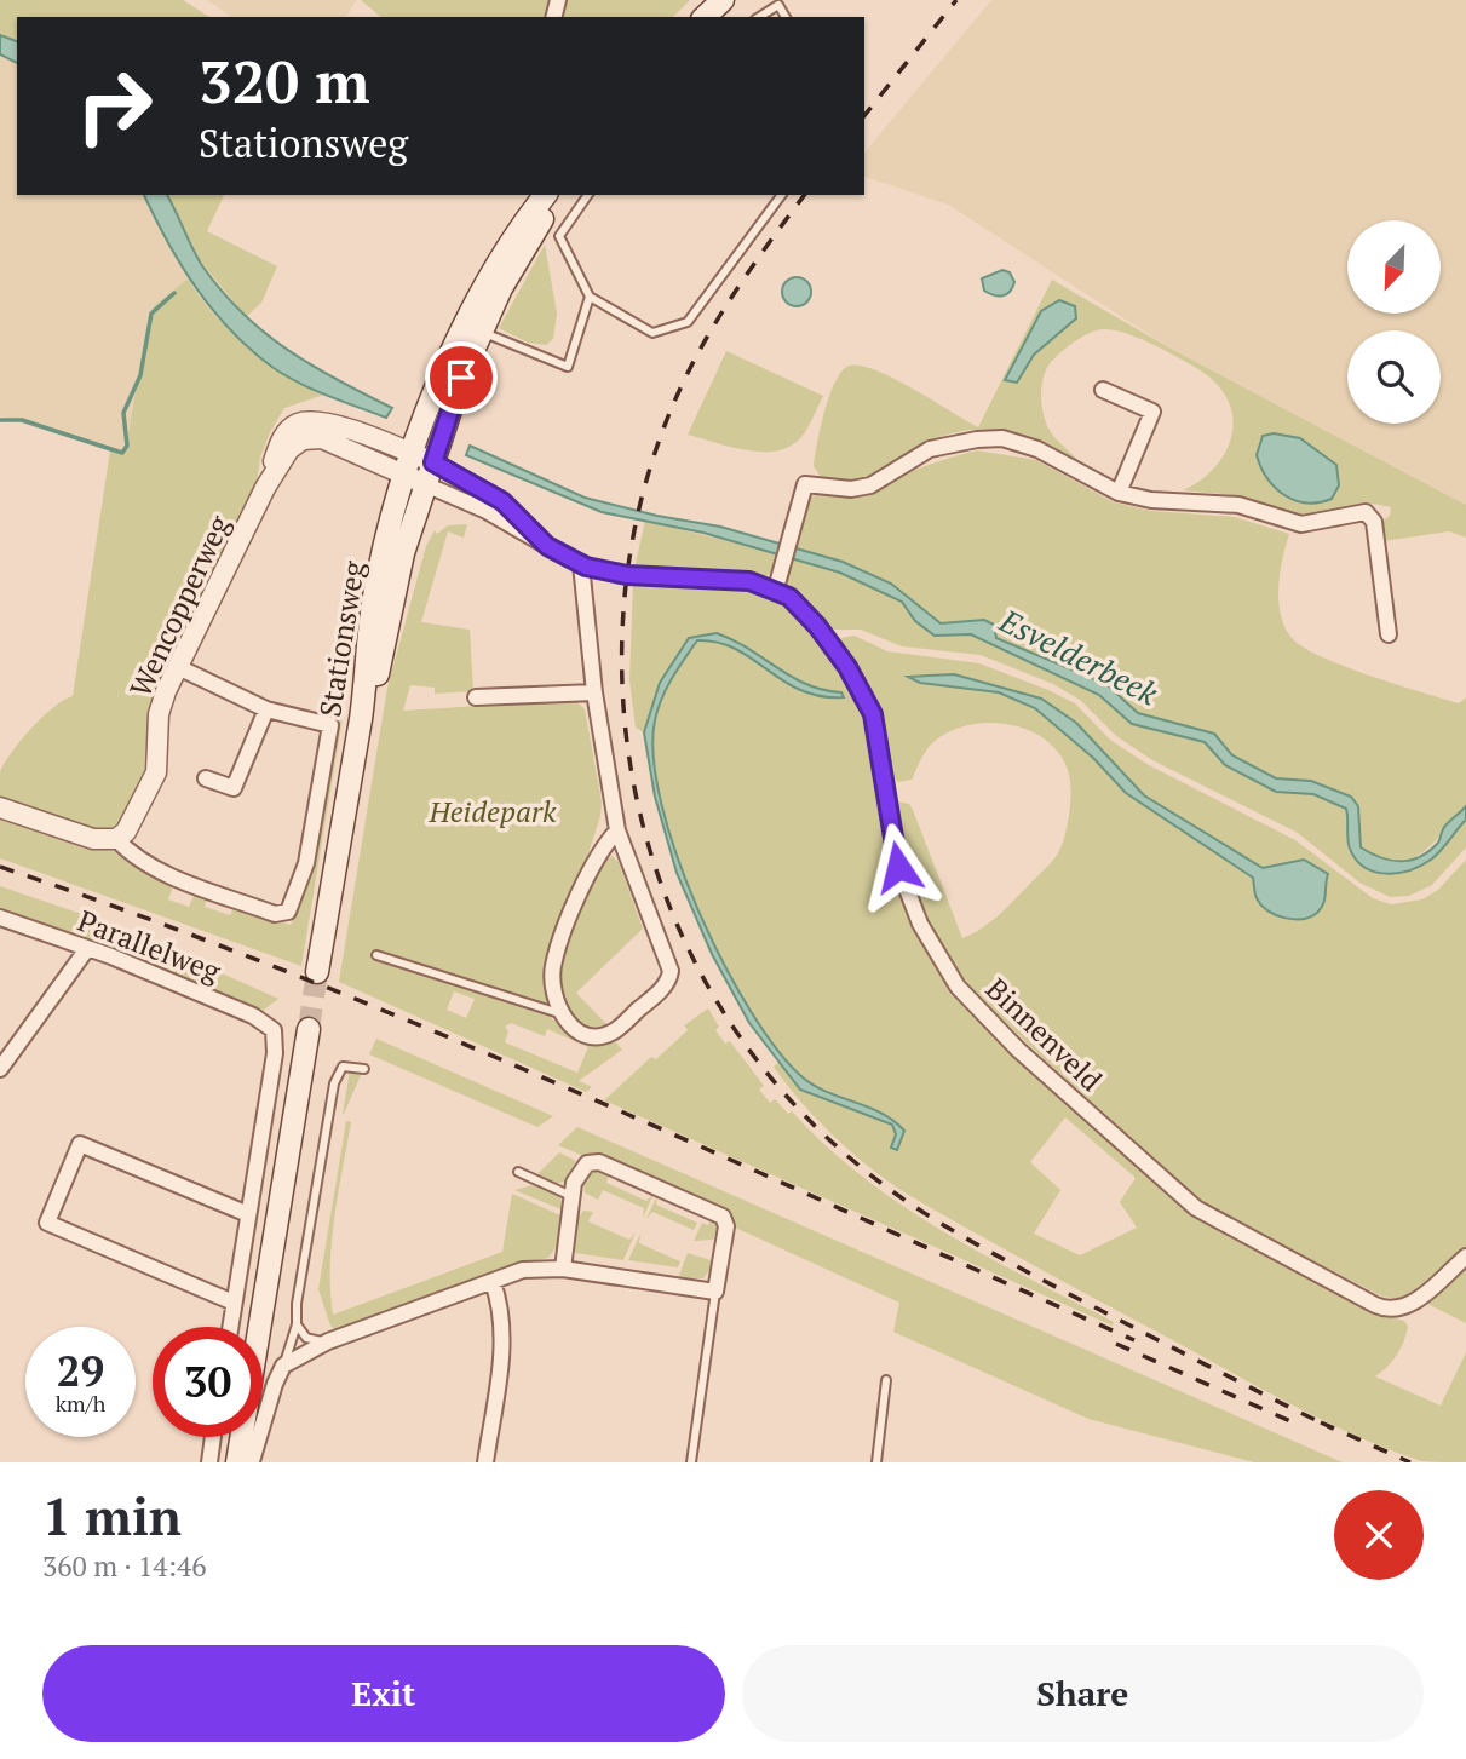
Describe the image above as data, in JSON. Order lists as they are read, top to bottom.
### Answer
{
  "streets": {
    "main road": ["Stationsweg"],
    "street": ["Wencopperweg", "Parallelweg", "Binnenveld"]
  },
  "crossings": [
    ["Wencopperweg", "Stationsweg"],
    ["Wencopperweg", "Binnenveld"],
    ["Stationsweg", "Binnenveld"]
  ],
  "water": ["Esvelderbeek"],
  "parks": ["Heidepark"],
  "north": "bottom left",
  "page": {
    "turn": ["320 m", "Stationsweg"],
    "speed": "29 km/h",
    "limit": "30",
    "heading": ["1 min", "360 m · 14:46"],
    "buttons": ["Exit", "Share"]
  }
}
